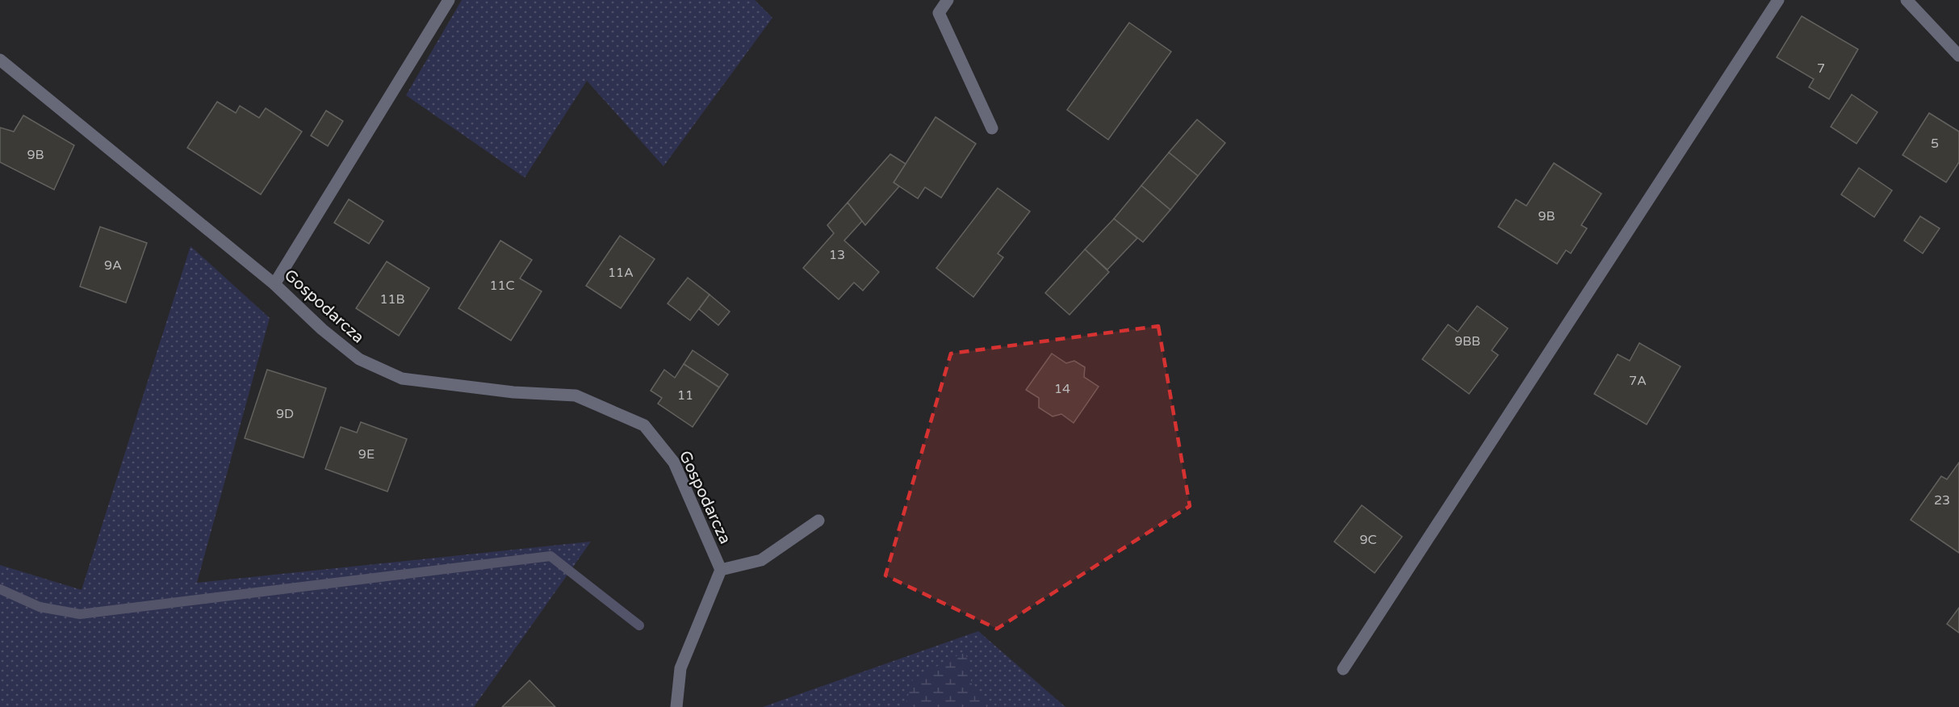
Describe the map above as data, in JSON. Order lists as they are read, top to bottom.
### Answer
{
  "streets": {
    "street": ["Gospodarcza"]
  },
  "house_numbers": [
    "7",
    "5",
    "9B",
    "9B",
    "13",
    "9A",
    "11A",
    "11C",
    "11B",
    "9BB",
    "7A",
    "14",
    "11",
    "9D",
    "9E",
    "23",
    "9C"
  ]
}
